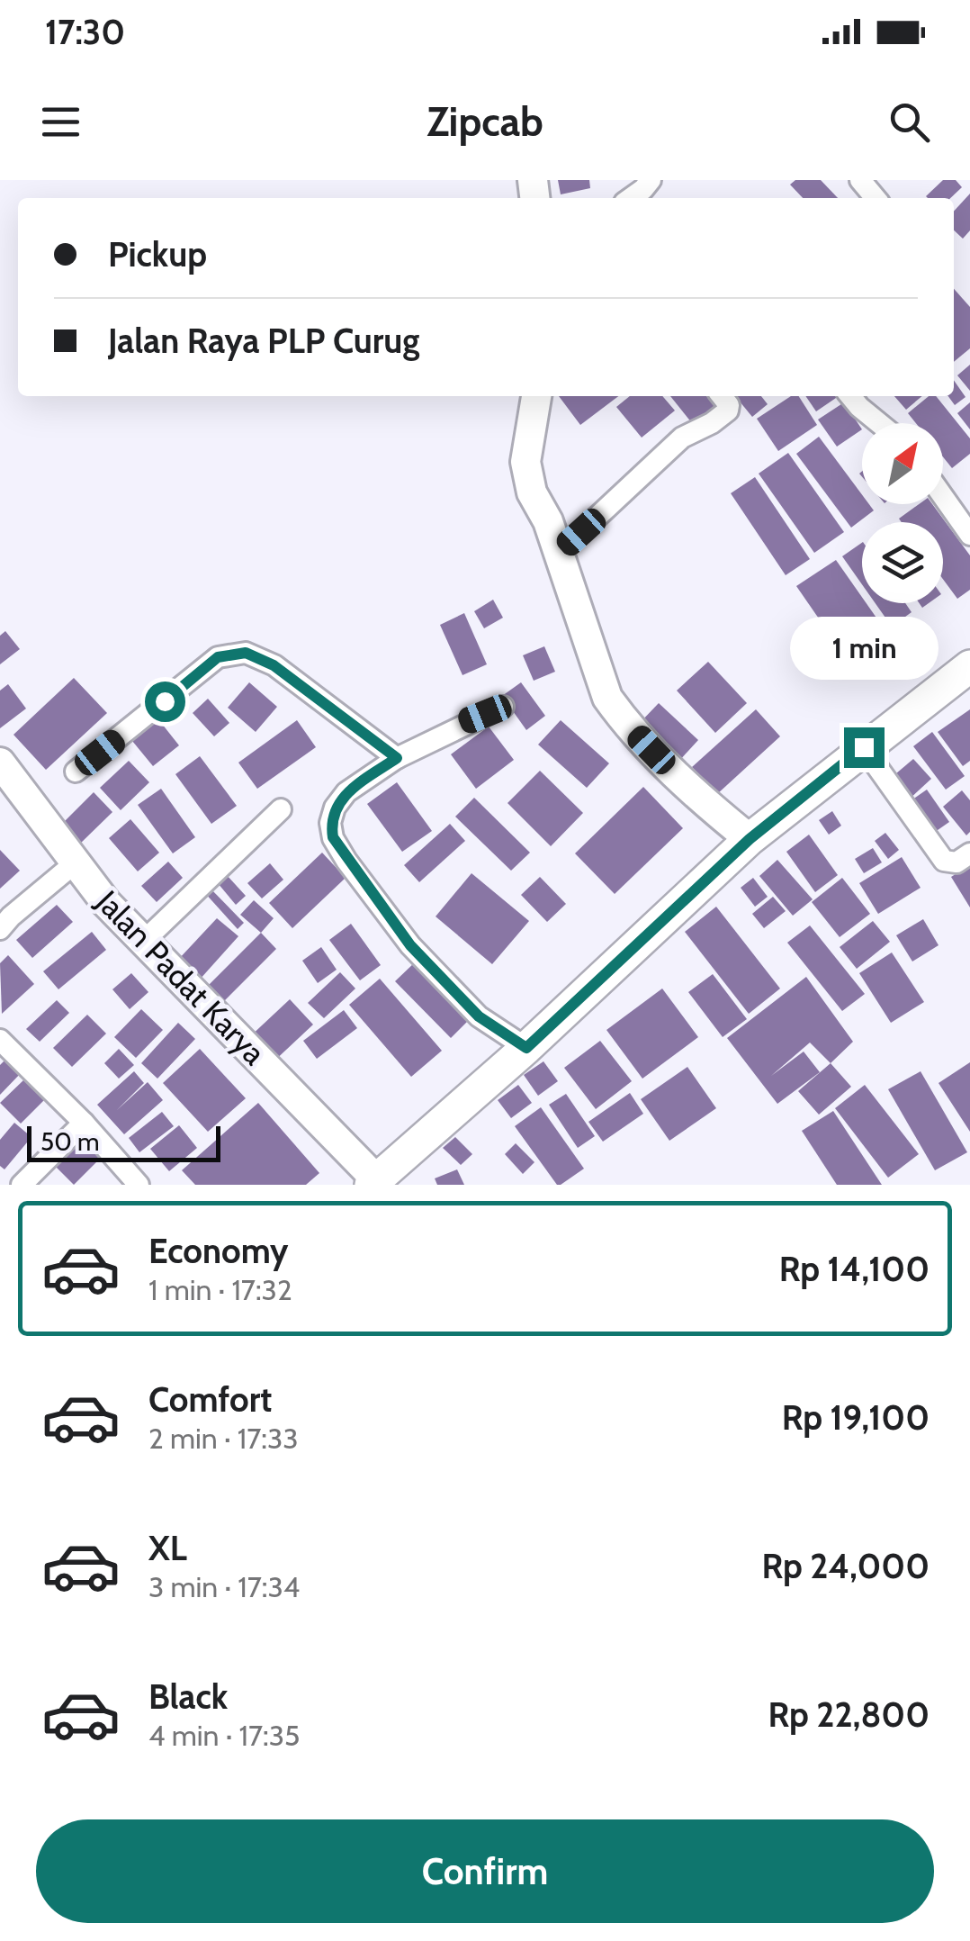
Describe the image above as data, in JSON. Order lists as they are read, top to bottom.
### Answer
{
  "streets": {
    "street": ["Jalan Padat Karya"]
  },
  "scale_bar": "50 m",
  "north": "top right",
  "page": {
    "status": "17:30",
    "header": "Zipcab",
    "banner": ["Pickup", "Jalan Raya PLP Curug"],
    "bubble": "1 min",
    "scale": "50 m",
    "list": [
      {
        "name": "Economy",
        "note": "1 min · 17:32",
        "value": "Rp 14,100"
      },
      {
        "name": "Comfort",
        "note": "2 min · 17:33",
        "value": "Rp 19,100"
      },
      {
        "name": "XL",
        "note": "3 min · 17:34",
        "value": "Rp 24,000"
      },
      {
        "name": "Black",
        "note": "4 min · 17:35",
        "value": "Rp 22,800"
      }
    ],
    "buttons": "Confirm"
  }
}
